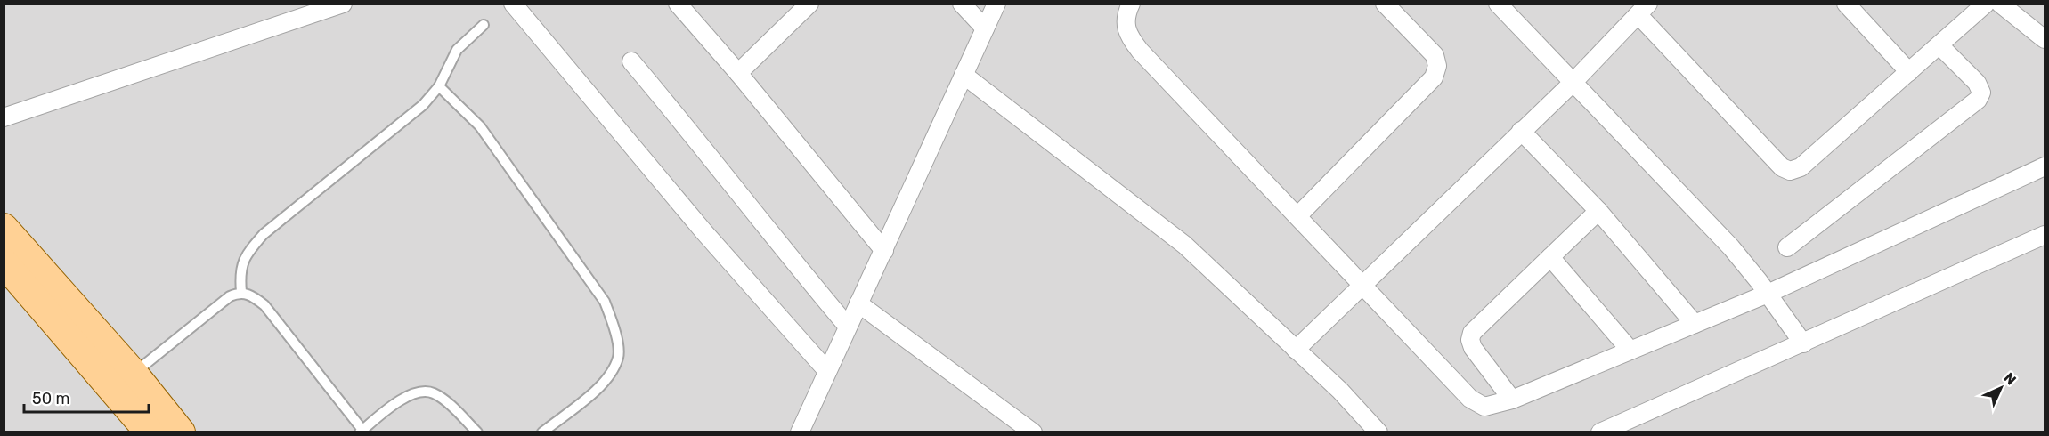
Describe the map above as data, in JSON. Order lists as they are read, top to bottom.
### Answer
{
  "scale_bar": "50 m",
  "north": "top right"
}
